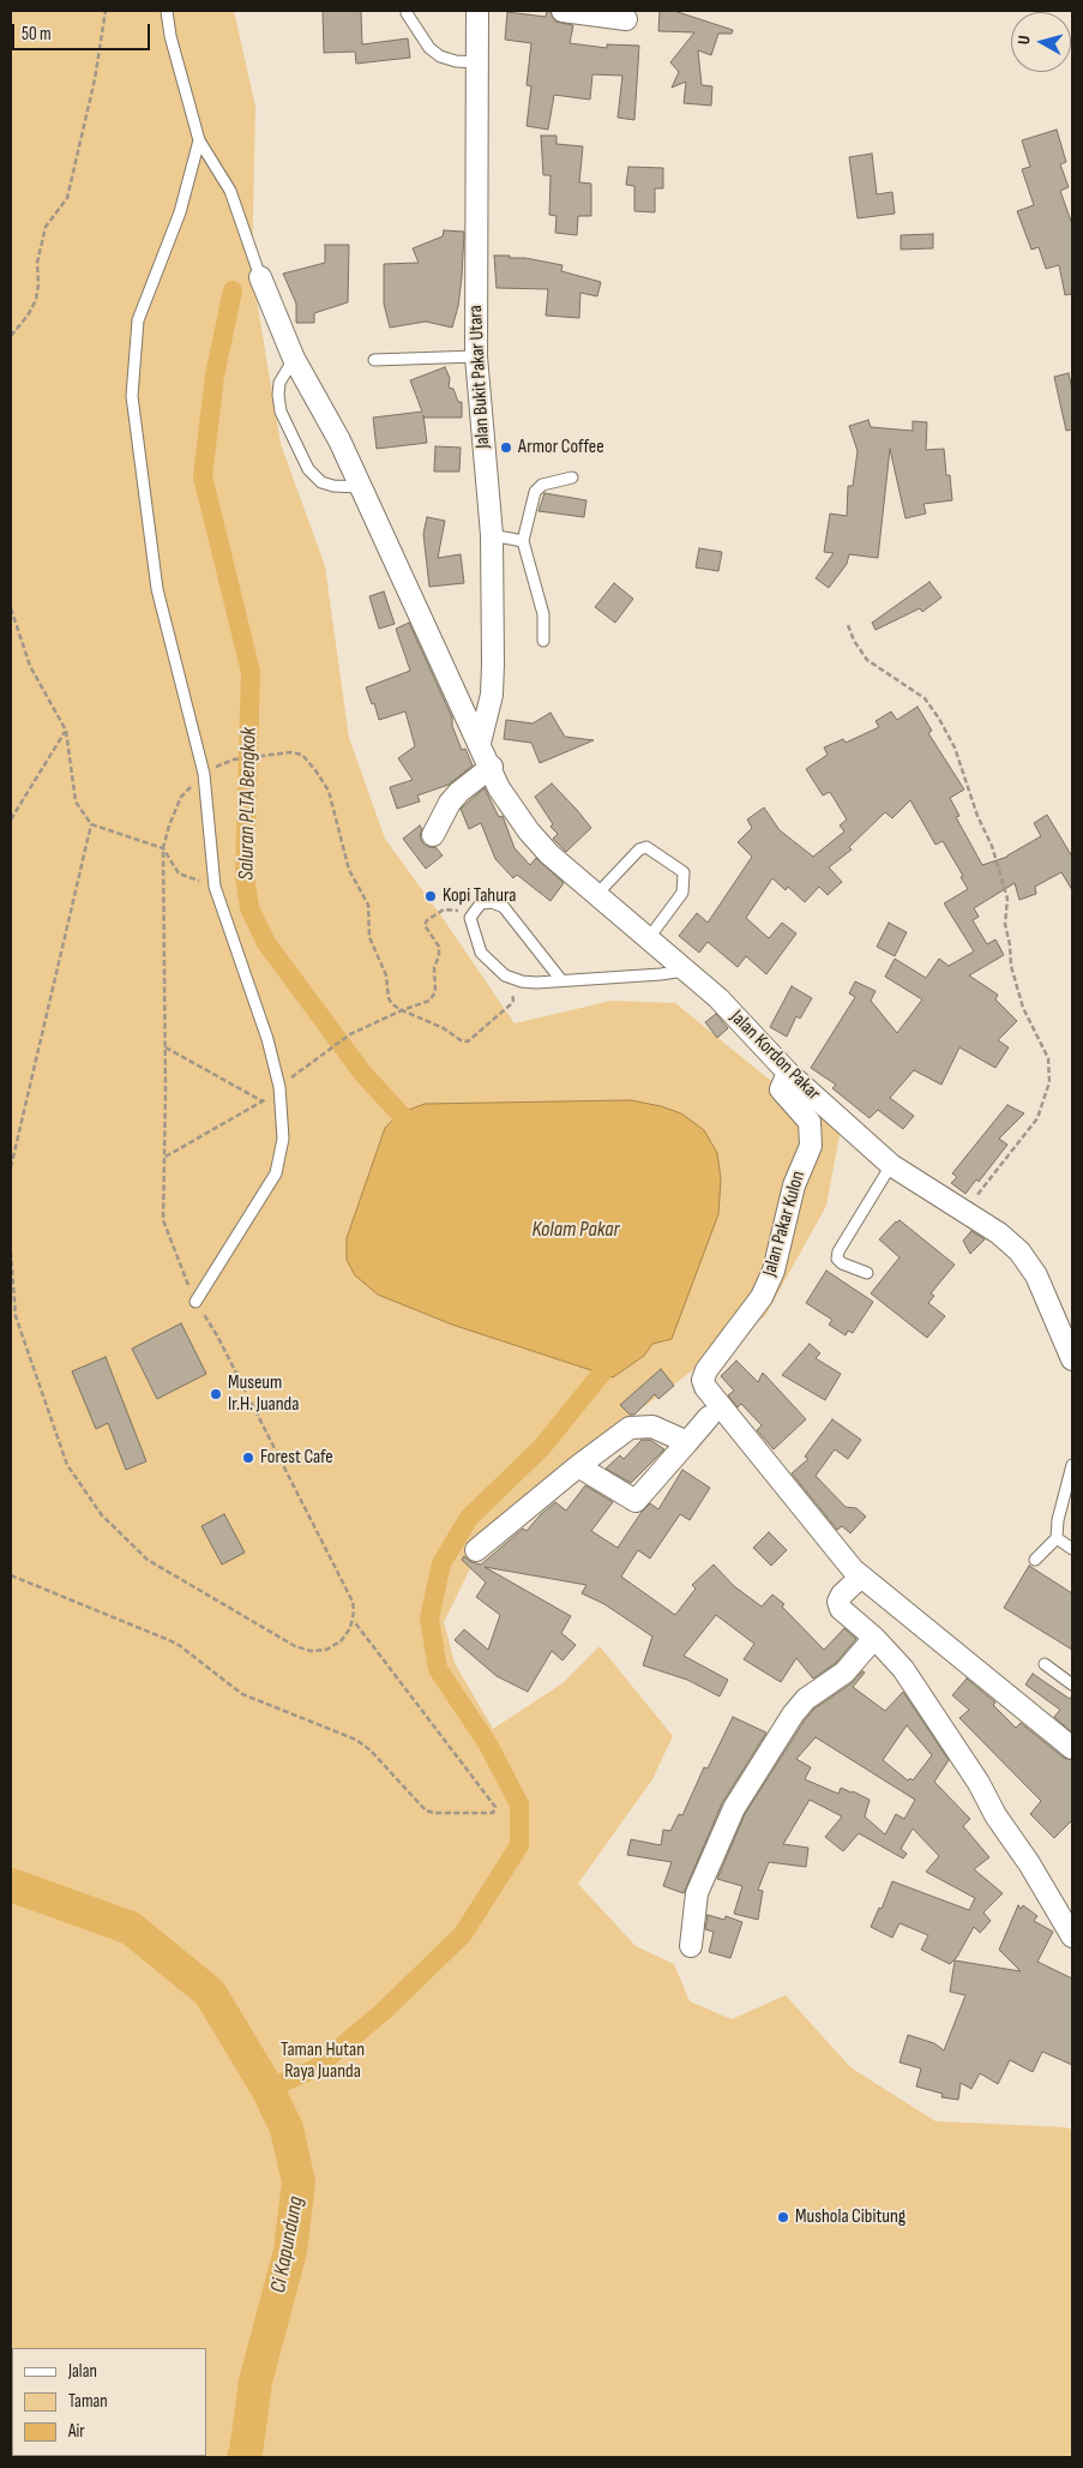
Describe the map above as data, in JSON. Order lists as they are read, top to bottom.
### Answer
{
  "streets": {
    "street": ["Jalan Bukit Pakar Utara", "Jalan Kordon Pakar", "Jalan Pakar Kulon"]
  },
  "crossings": [
    ["Jalan Bukit Pakar Utara", "Jalan Kordon Pakar"],
    ["Jalan Kordon Pakar", "Jalan Pakar Kulon"]
  ],
  "water": ["Saluran PLTA Bengkok", "Kolam Pakar", "Ci Kapundung"],
  "parks": ["Taman Hutan Raya Juanda"],
  "places": [
    "Armor Coffee",
    "Kopi Tahura",
    "Museum Ir.H. Juanda",
    "Forest Cafe",
    "Mushola Cibitung"
  ],
  "legend": ["Jalan", "Taman", "Air"],
  "scale_bar": "50 m",
  "north": "left"
}
